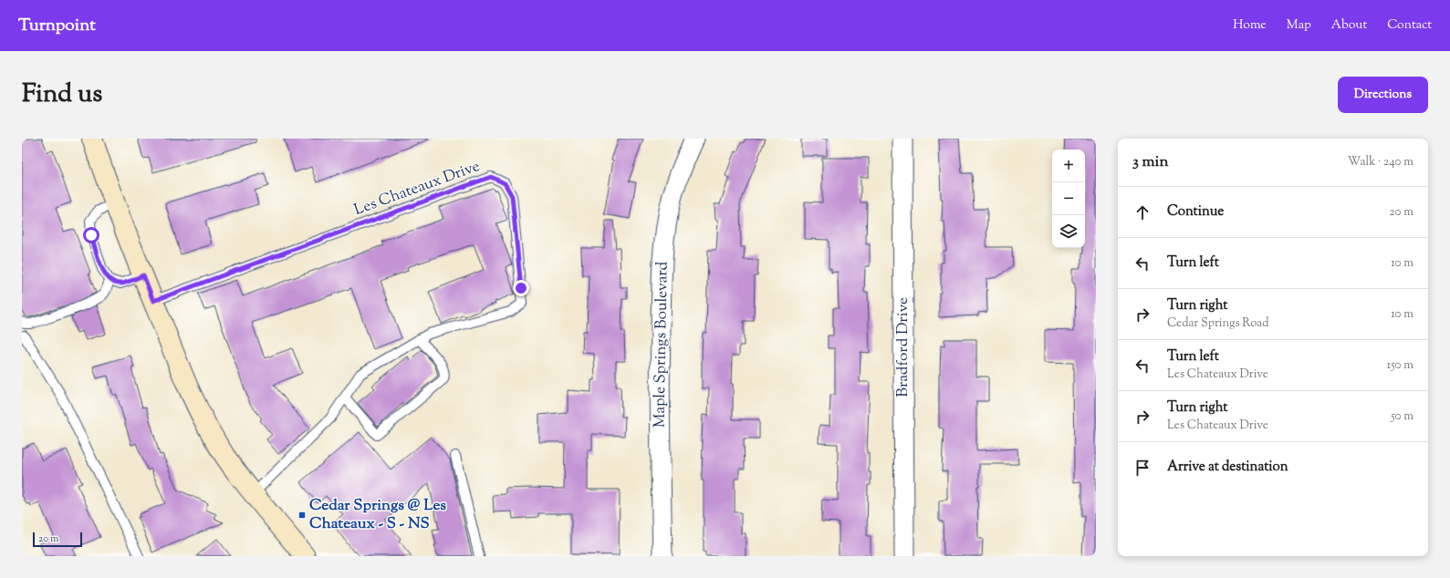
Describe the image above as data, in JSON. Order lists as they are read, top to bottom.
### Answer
{
  "streets": {
    "street": ["Maple Springs Boulevard", "Bradford Drive"],
    "lane": ["Les Chateaux Drive"]
  },
  "places": {
    "transit": ["Cedar Springs @ Les Chateaux - S - NS"]
  },
  "scale_bar": "20 m",
  "page": {
    "header": "Turnpoint",
    "nav": [
      "Home",
      "Map",
      "About",
      "Contact"
    ],
    "title": "Find us",
    "buttons": "Directions",
    "heading": ["3 min", "Walk · 240 m"],
    "map_buttons": ["+", "−"],
    "list": [
      ["Continue", "20 m"],
      ["Turn left", "10 m"],
      ["Turn right", "Cedar Springs Road", "10 m"],
      ["Turn left", "Les Chateaux Drive", "150 m"],
      ["Turn right", "Les Chateaux Drive", "50 m"],
      "Arrive at destination"
    ],
    "scale": "20 m"
  }
}
